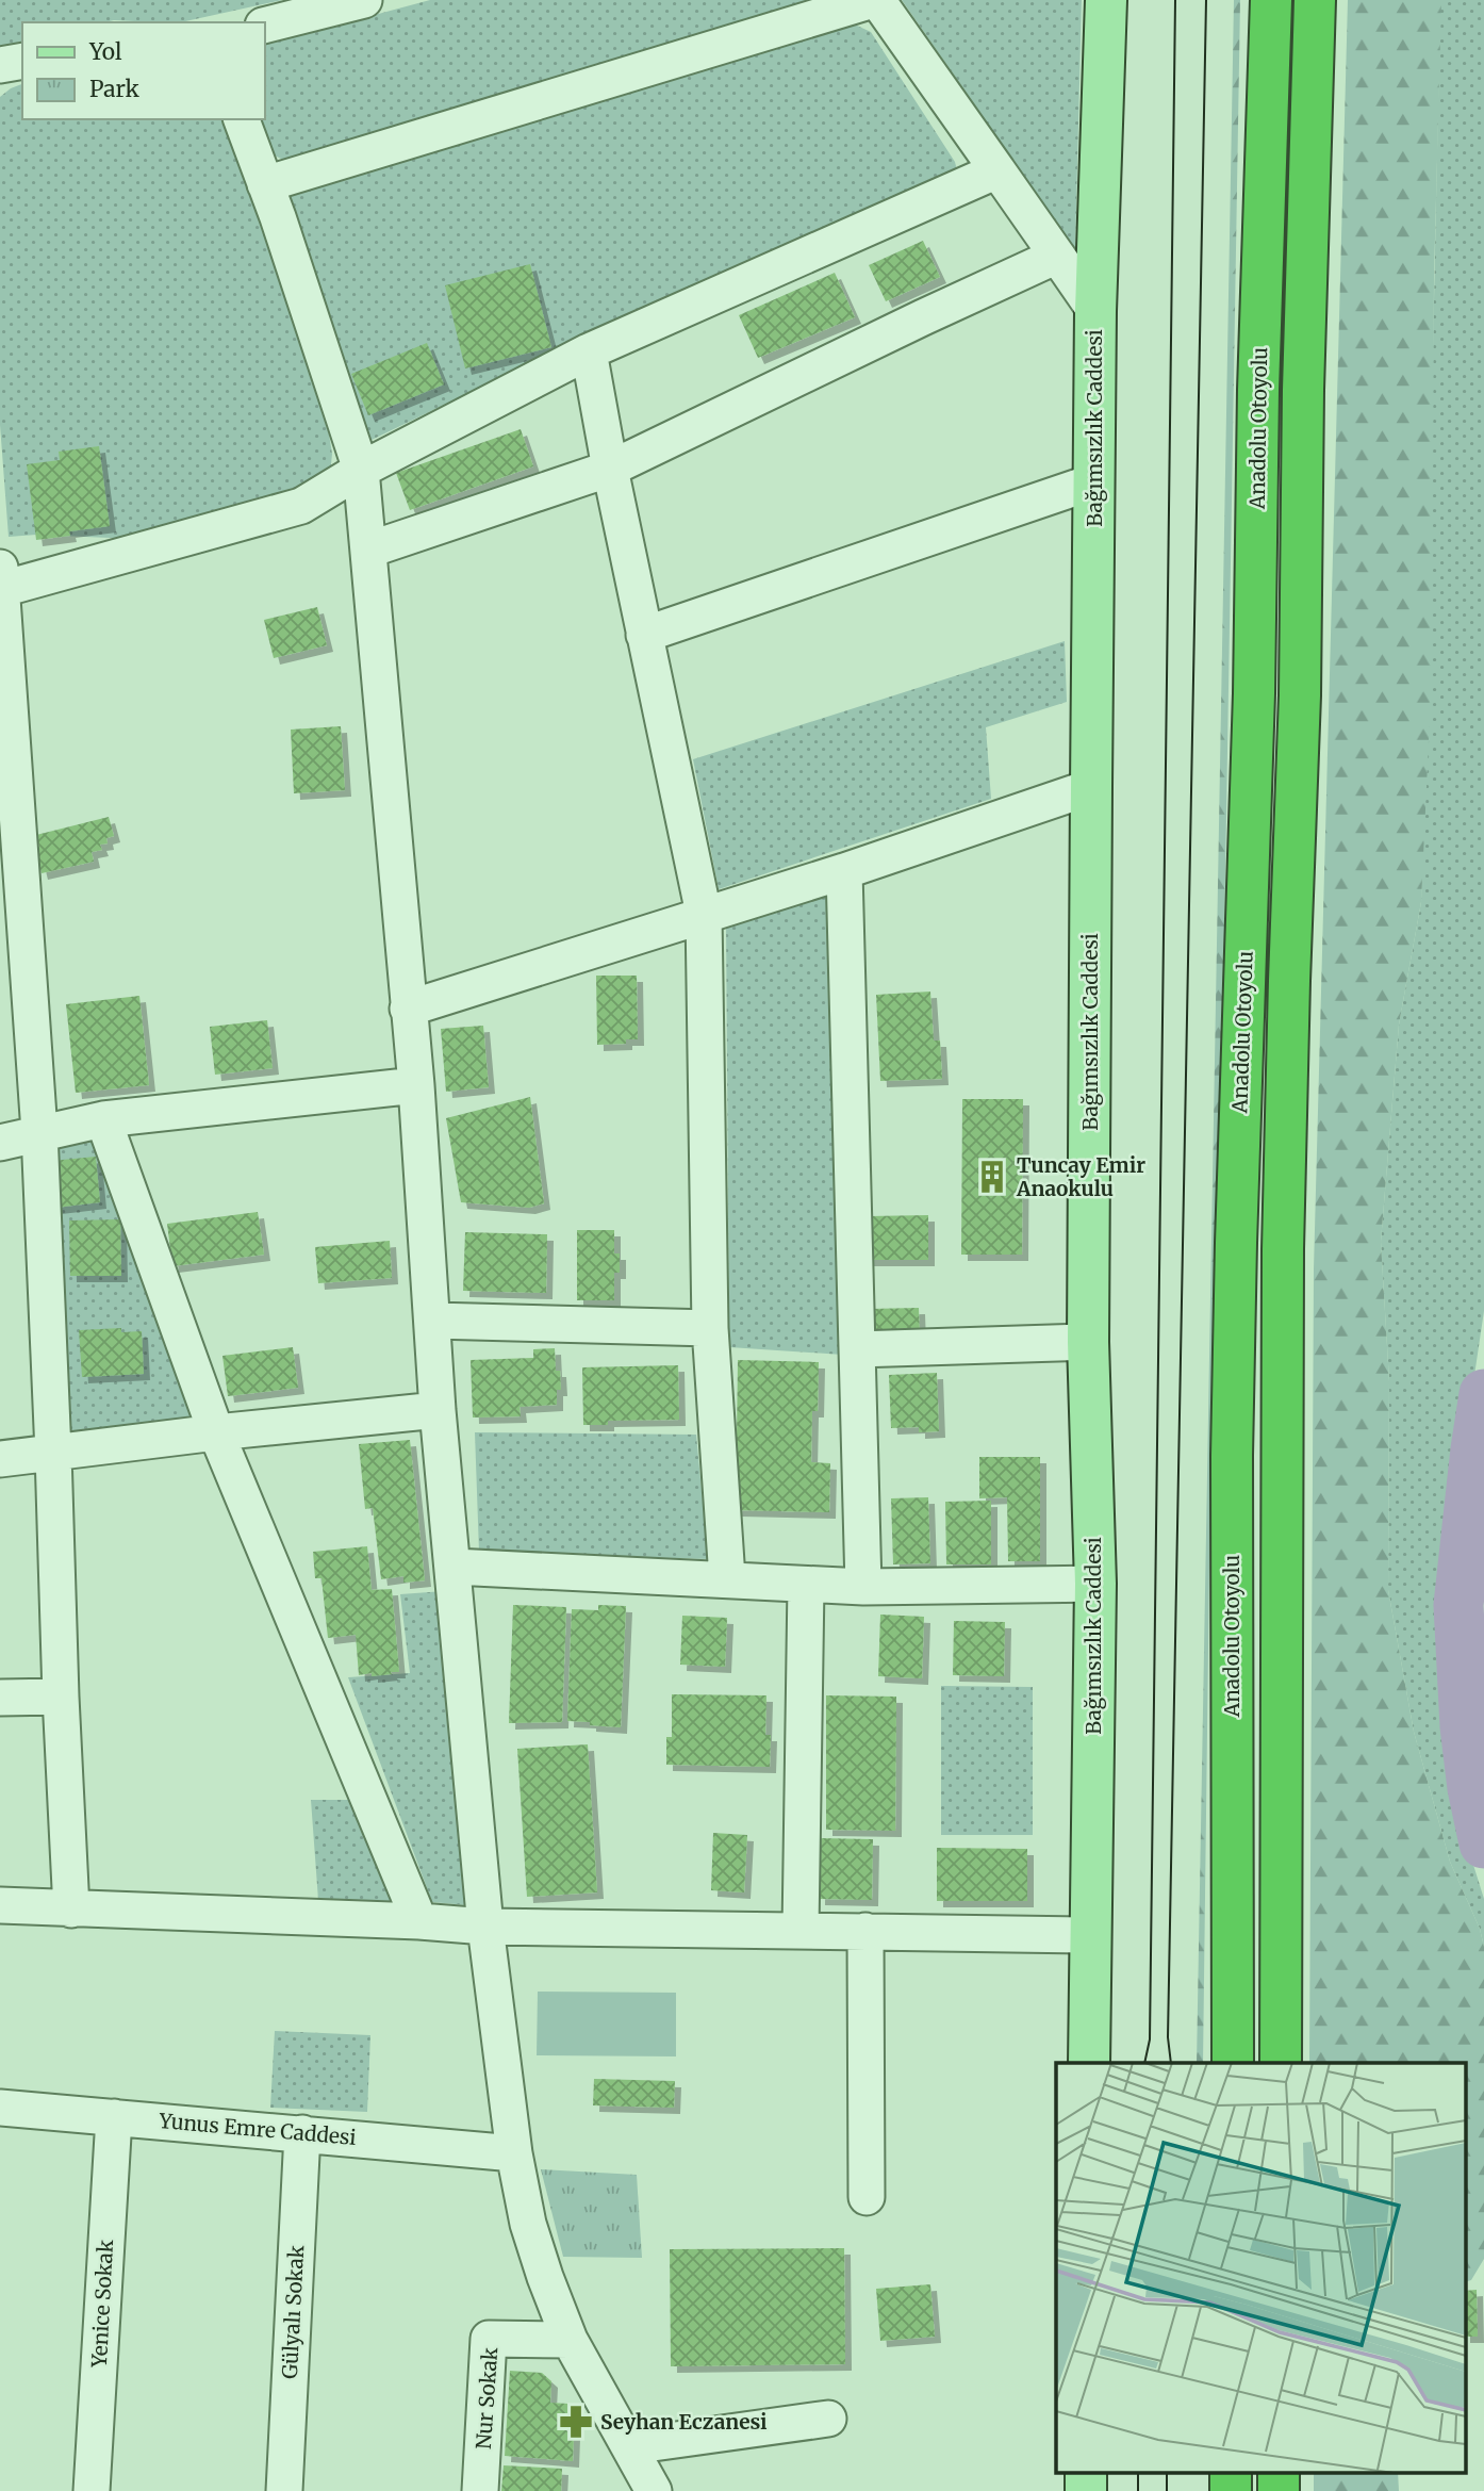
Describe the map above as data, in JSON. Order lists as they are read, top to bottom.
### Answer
{
  "streets": {
    "highway": ["Anadolu Otoyolu"],
    "main road": ["Bağımsızlık Caddesi"],
    "street": [
      "Yunus Emre Caddesi",
      "Yenice Sokak",
      "Gülyalı Sokak",
      "Nur Sokak"
    ]
  },
  "crossings": [
    ["Yunus Emre Caddesi", "Yenice Sokak"],
    ["Yunus Emre Caddesi", "Gülyalı Sokak"]
  ],
  "places": {
    "building": ["Tuncay Emir Anaokulu"],
    "pharmacy": ["Seyhan Eczanesi"]
  },
  "legend": ["Yol", "Park"]
}
